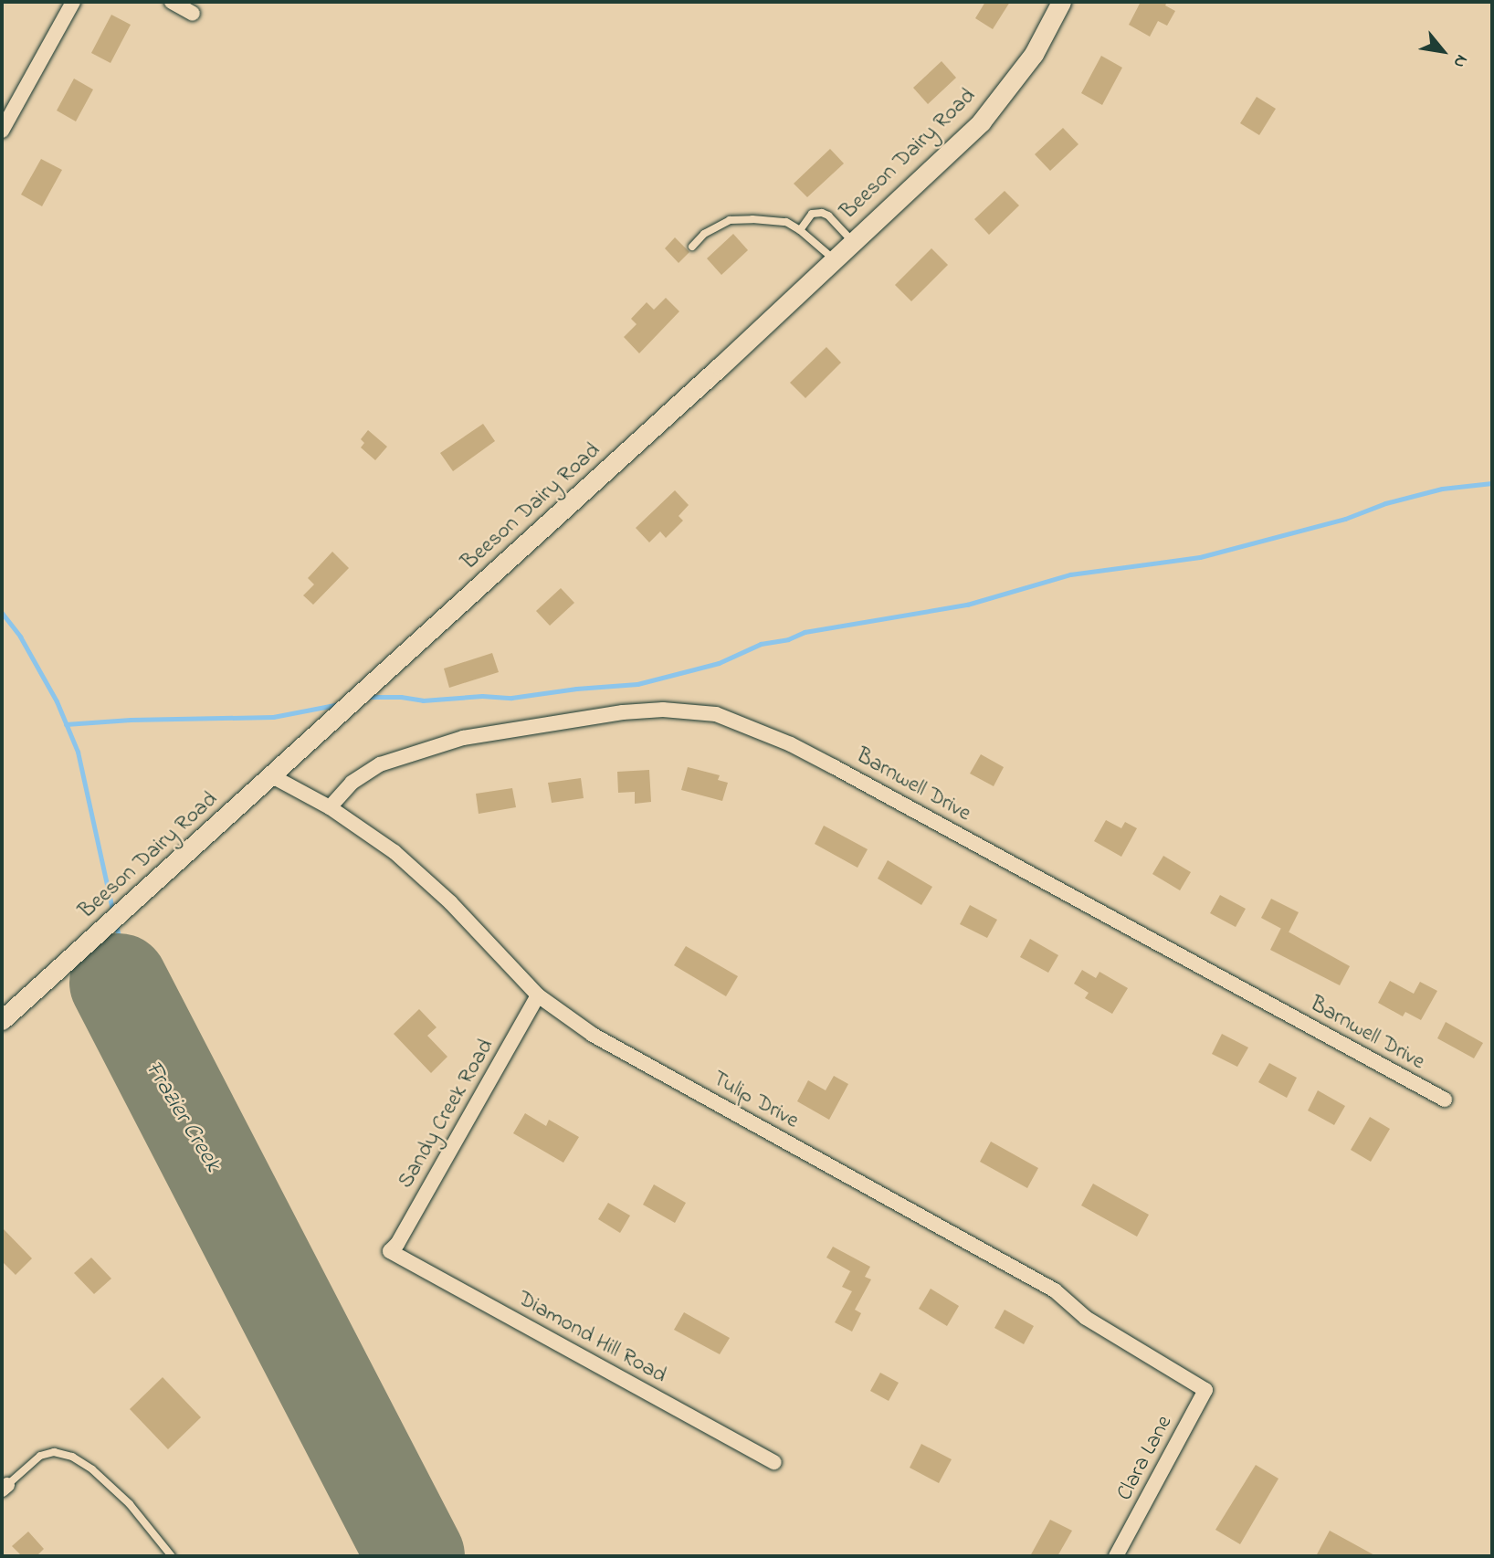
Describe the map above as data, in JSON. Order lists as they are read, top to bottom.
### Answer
{
  "streets": {
    "street": [
      "Beeson Dairy Road",
      "Barnwell Drive",
      "Tulip Drive",
      "Sandy Creek Road",
      "Diamond Hill Road",
      "Clara Lane"
    ]
  },
  "crossings": [
    ["Beeson Dairy Road", "Tulip Drive"],
    ["Barnwell Drive", "Tulip Drive"],
    ["Tulip Drive", "Sandy Creek Road"],
    ["Tulip Drive", "Clara Lane"],
    ["Sandy Creek Road", "Diamond Hill Road"]
  ],
  "water": ["Frazier Creek"],
  "north": "bottom right"
}
